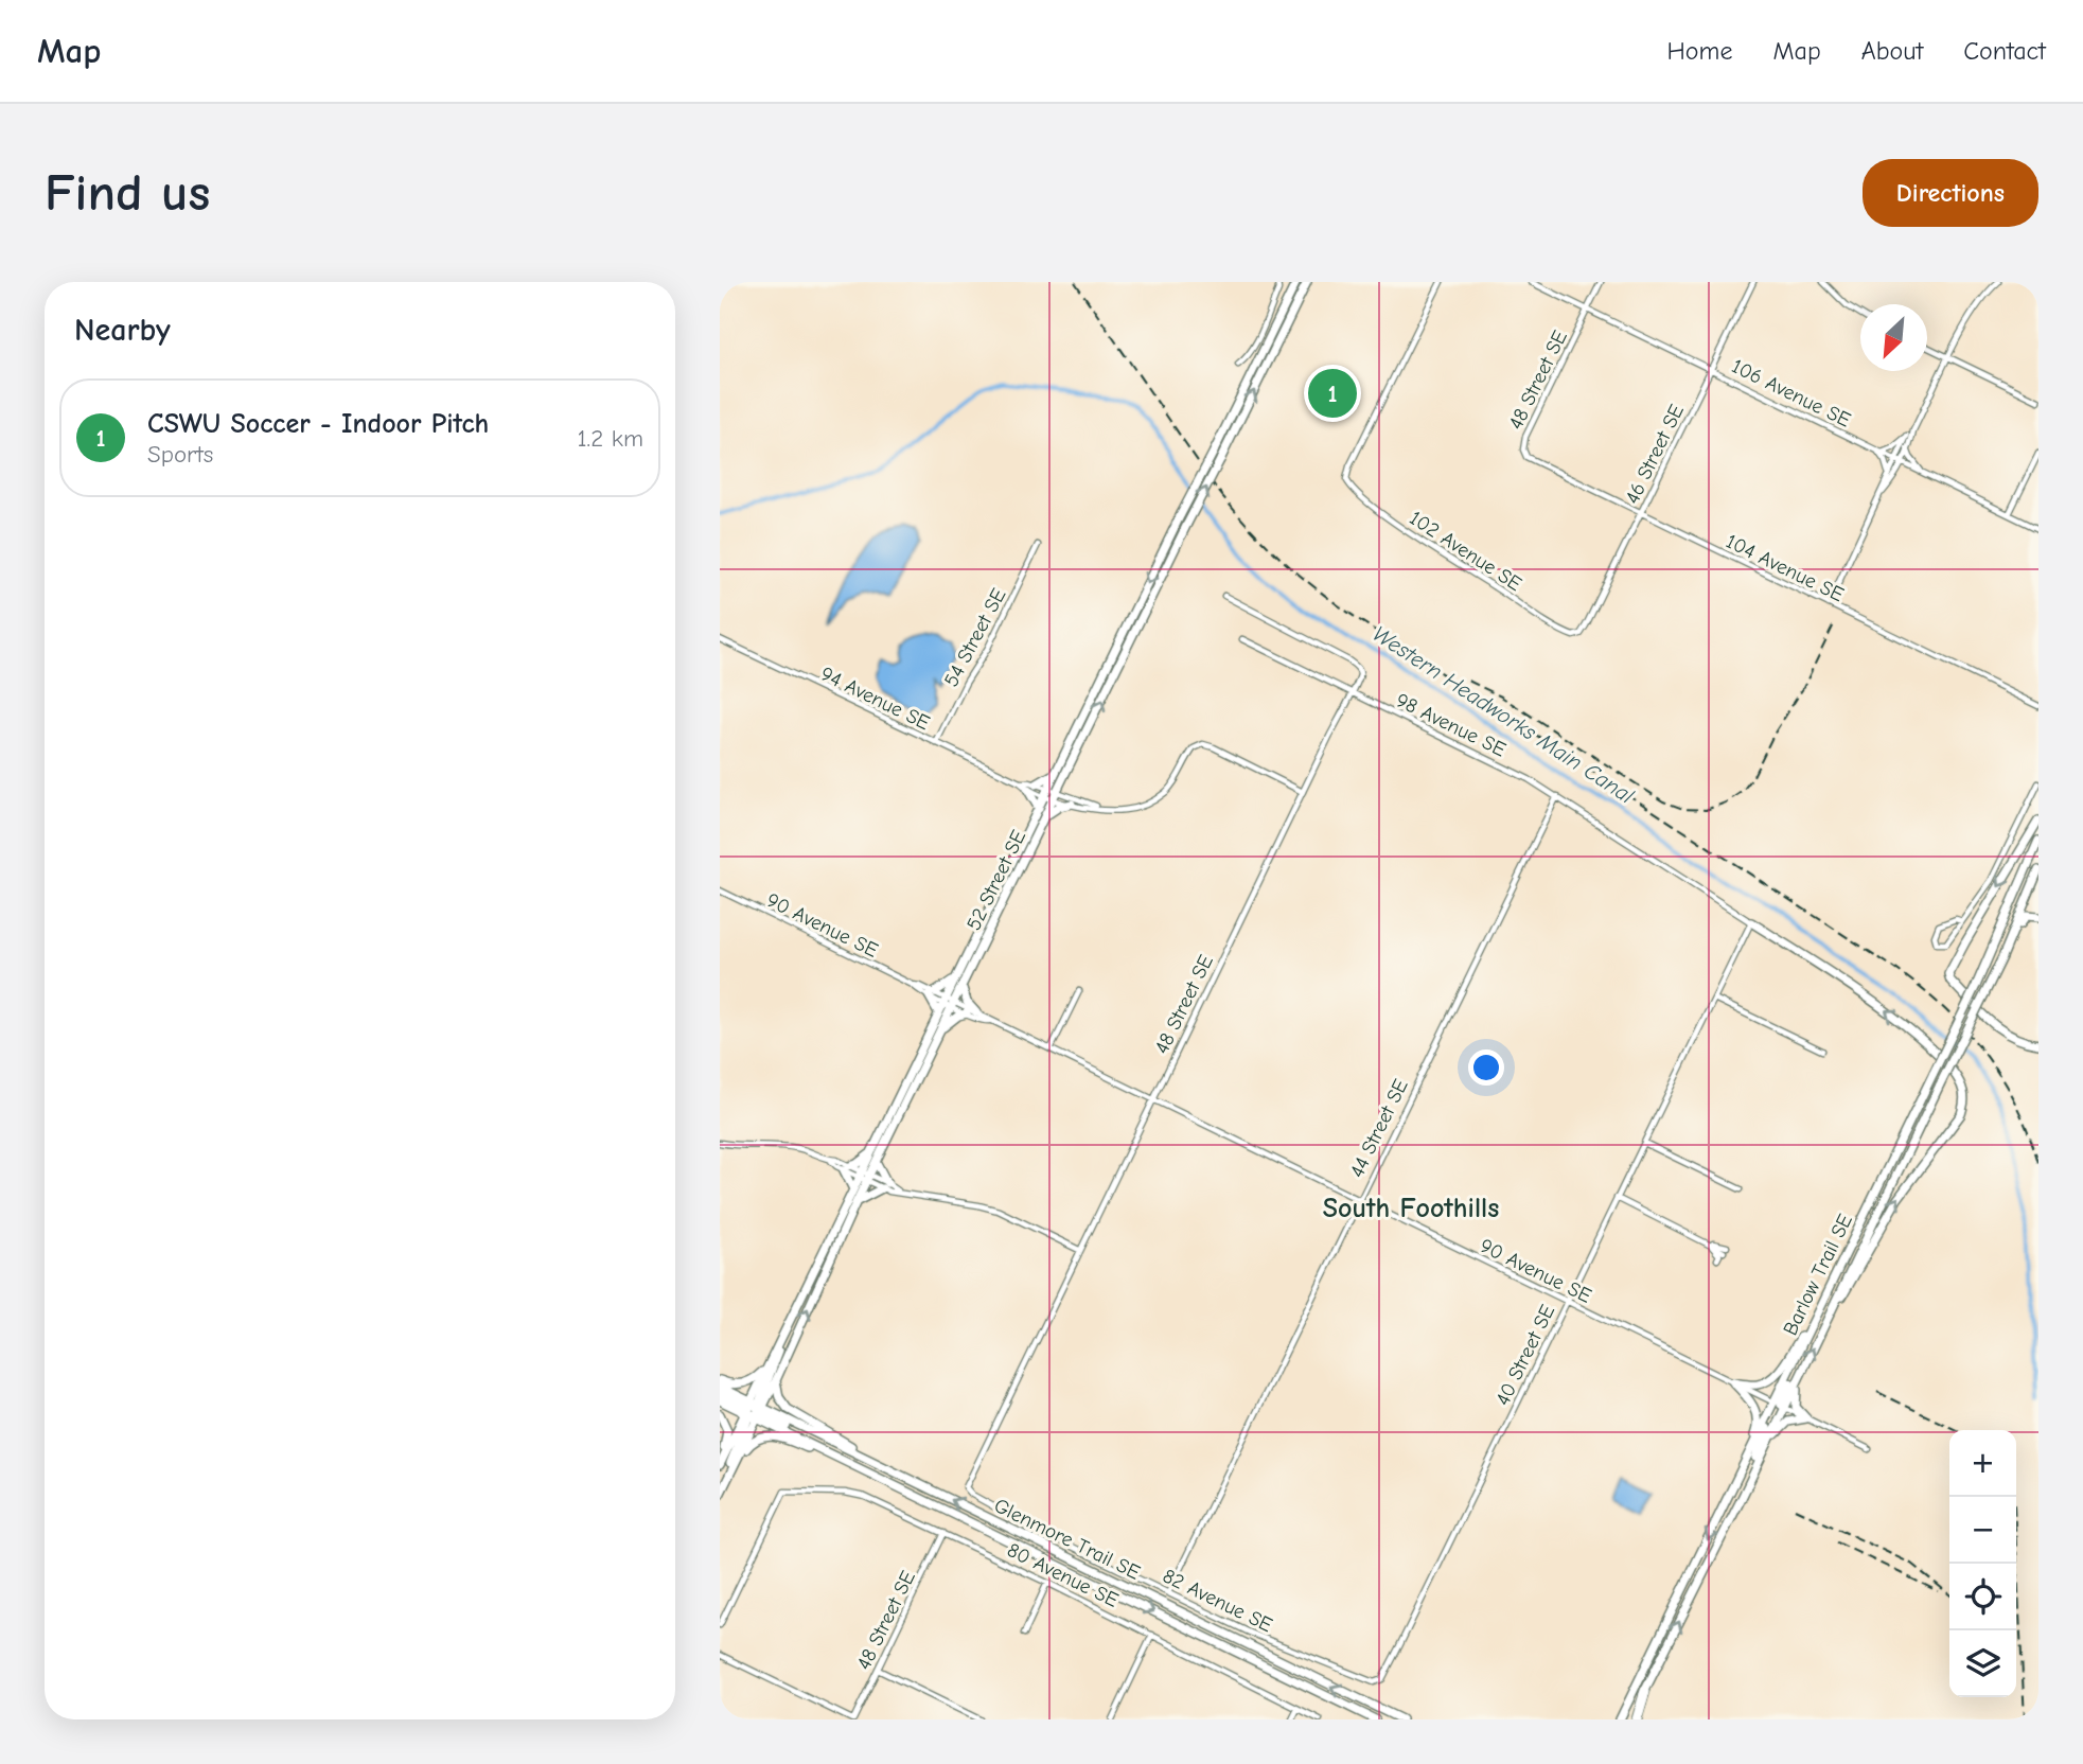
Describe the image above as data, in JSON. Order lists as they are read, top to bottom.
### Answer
{
  "streets": {
    "main road": ["52 Street SE", "Barlow Trail SE", "Glenmore Trail SE"],
    "street": [
      "48 Street SE",
      "106 Avenue SE",
      "46 Street SE",
      "102 Avenue SE",
      "104 Avenue SE",
      "54 Street SE",
      "94 Avenue SE",
      "98 Avenue SE",
      "90 Avenue SE",
      "44 Street SE",
      "40 Street SE",
      "80 Avenue SE",
      "82 Avenue SE"
    ]
  },
  "crossings": [
    ["48 Street SE", "106 Avenue SE"],
    ["48 Street SE", "104 Avenue SE"],
    ["48 Street SE", "94 Avenue SE"],
    ["48 Street SE", "98 Avenue SE"],
    ["48 Street SE", "90 Avenue SE"],
    ["48 Street SE", "80 Avenue SE"],
    ["48 Street SE", "82 Avenue SE"],
    ["106 Avenue SE", "46 Street SE"],
    ["46 Street SE", "102 Avenue SE"],
    ["46 Street SE", "104 Avenue SE"],
    ["54 Street SE", "94 Avenue SE"],
    ["94 Avenue SE", "52 Street SE"],
    ["98 Avenue SE", "44 Street SE"],
    ["98 Avenue SE", "40 Street SE"],
    ["52 Street SE", "90 Avenue SE"],
    ["52 Street SE", "Glenmore Trail SE"],
    ["90 Avenue SE", "44 Street SE"],
    ["90 Avenue SE", "Barlow Trail SE"],
    ["90 Avenue SE", "40 Street SE"],
    ["44 Street SE", "82 Avenue SE"],
    ["40 Street SE", "82 Avenue SE"]
  ],
  "districts": ["South Foothills"],
  "water": ["Western Headworks Main Canal"],
  "north": "bottom left",
  "page": {
    "header": "Map",
    "nav": [
      "Home",
      "Map",
      "About",
      "Contact"
    ],
    "buttons": "Directions",
    "title": "Find us",
    "heading": "Nearby",
    "pins": "1",
    "list": [
      {
        "mark": "1",
        "name": "CSWU Soccer - Indoor Pitch",
        "note": "Sports",
        "value": "1.2 km"
      }
    ],
    "map_buttons": ["+", "−"]
  }
}
